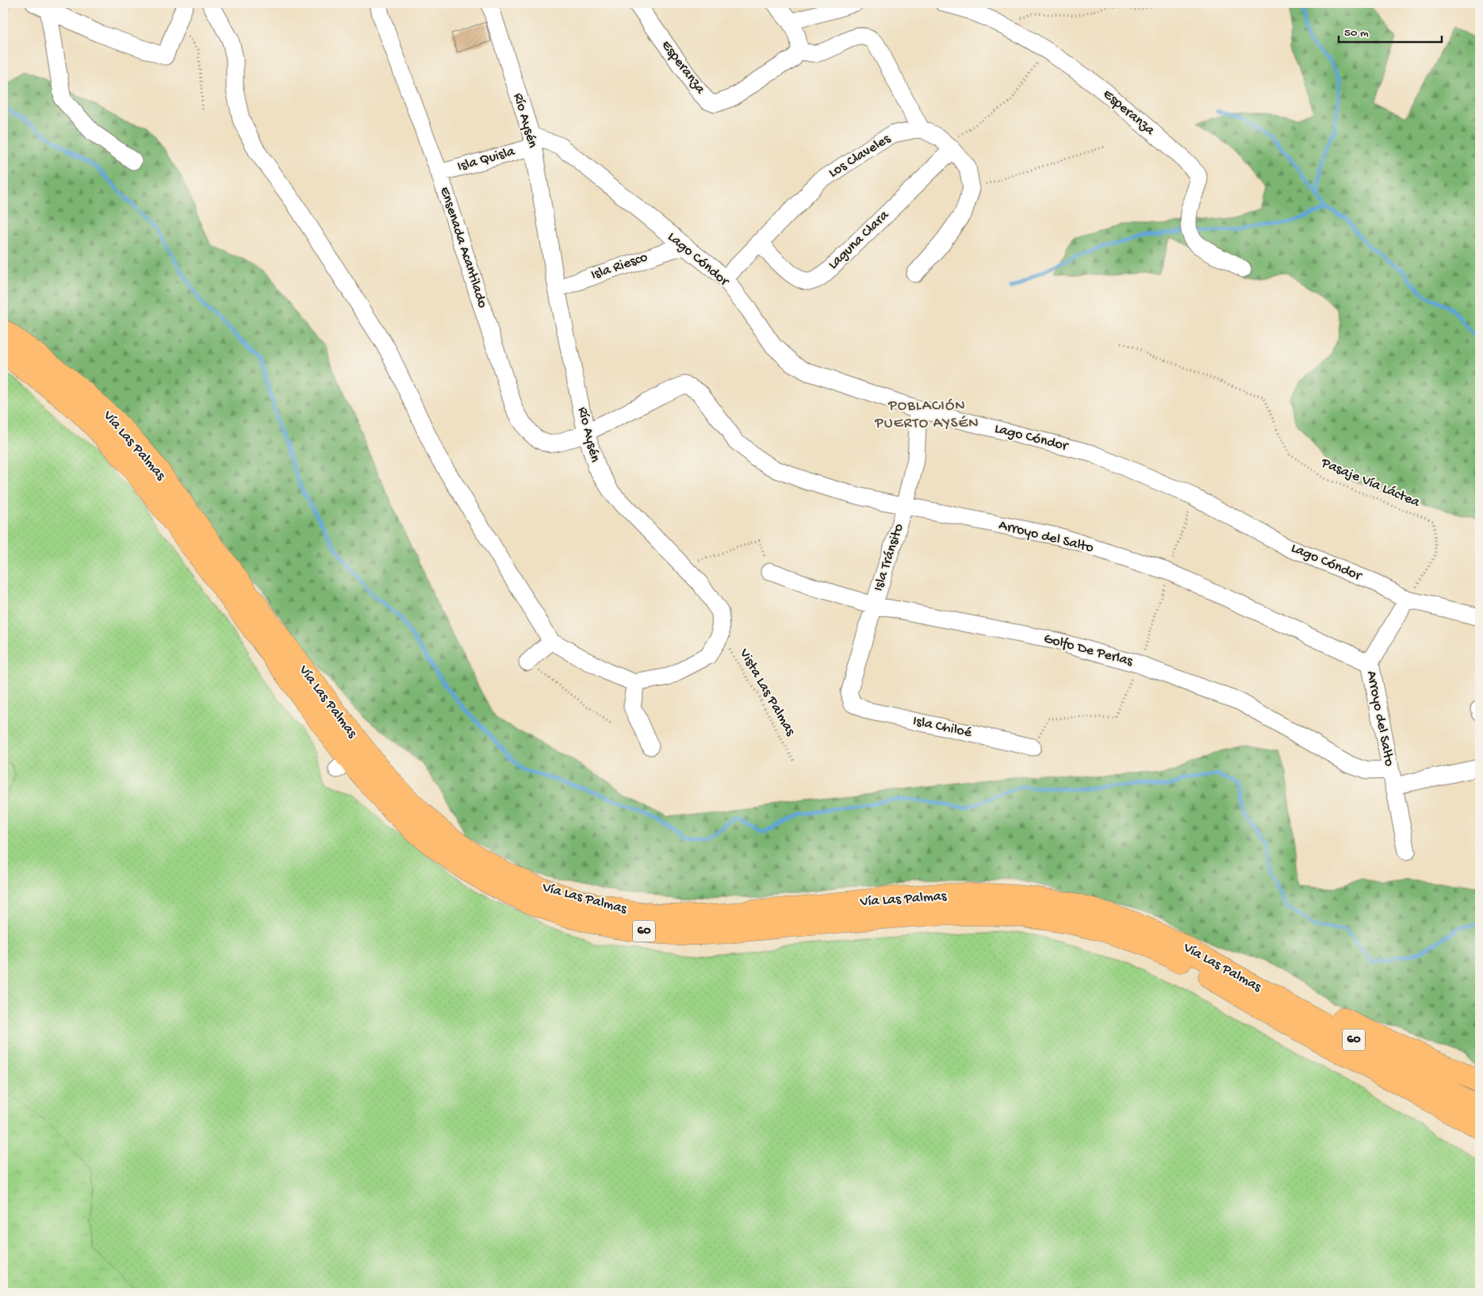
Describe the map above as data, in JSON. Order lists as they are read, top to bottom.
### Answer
{
  "streets": {
    "highway": ["Vía Las Palmas", "60"],
    "street": [
      "Esperanza",
      "Río Aysén",
      "Los Claveles",
      "Isla Quisla",
      "Laguna Clara",
      "Ensenada Acantilado",
      "Lago Cóndor",
      "Isla Riesco",
      "Arroyo del Salto",
      "Isla Tránsito",
      "Golfo De Perlas",
      "Isla Chiloé"
    ],
    "path": ["Pasaje Vía Láctea", "Vista Las Palmas"]
  },
  "crossings": [
    ["Río Aysén", "Isla Quisla"],
    ["Río Aysén", "Ensenada Acantilado"],
    ["Río Aysén", "Lago Cóndor"],
    ["Río Aysén", "Isla Riesco"],
    ["Río Aysén", "Arroyo del Salto"],
    ["Río Aysén", "Vista Las Palmas"],
    ["Los Claveles", "Laguna Clara"],
    ["Los Claveles", "Lago Cóndor"],
    ["Isla Quisla", "Ensenada Acantilado"],
    ["Isla Quisla", "Lago Cóndor"],
    ["Ensenada Acantilado", "Arroyo del Salto"],
    ["Lago Cóndor", "Isla Riesco"],
    ["Lago Cóndor", "Pasaje Vía Láctea"],
    ["Lago Cóndor", "Isla Tránsito"],
    ["Arroyo del Salto", "Isla Tránsito"],
    ["Arroyo del Salto", "Golfo De Perlas"],
    ["Isla Tránsito", "Golfo De Perlas"],
    ["Isla Tránsito", "Isla Chiloé"]
  ],
  "districts": ["POBLACIÓN PUERTO AYSÉN"],
  "scale_bar": "50 m"
}
